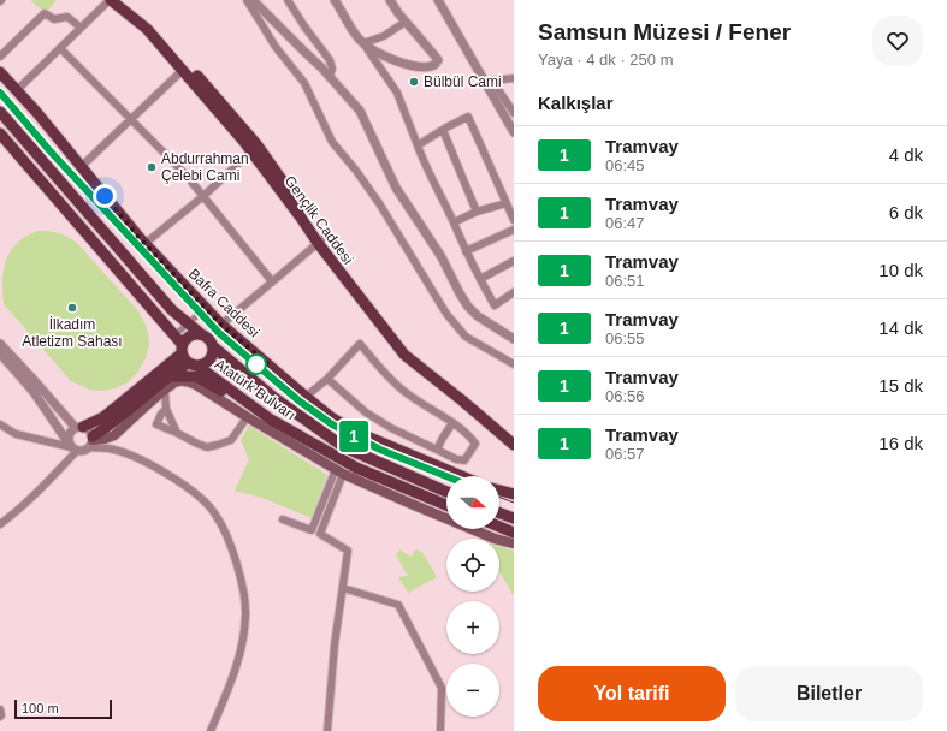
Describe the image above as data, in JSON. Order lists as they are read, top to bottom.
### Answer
{
  "streets": {
    "main road": ["Gençlik Caddesi", "Bafra Caddesi", "Atatürk Bulvarı"]
  },
  "places": ["Bülbül Cami", "Abdurrahman Çelebi Cami", "İlkadım Atletizm Sahası"],
  "lines": ["tram line 1"],
  "scale_bar": "100 m",
  "north": "right",
  "page": {
    "on_map": "1",
    "heading": [
      ["Samsun Müzesi / Fener", "Yaya · 4 dk · 250 m"],
      "Kalkışlar"
    ],
    "list": [
      {
        "mark": "1",
        "name": "Tramvay",
        "note": "06:45",
        "value": "4 dk"
      },
      {
        "mark": "1",
        "name": "Tramvay",
        "note": "06:47",
        "value": "6 dk"
      },
      {
        "mark": "1",
        "name": "Tramvay",
        "note": "06:51",
        "value": "10 dk"
      },
      {
        "mark": "1",
        "name": "Tramvay",
        "note": "06:55",
        "value": "14 dk"
      },
      {
        "mark": "1",
        "name": "Tramvay",
        "note": "06:56",
        "value": "15 dk"
      },
      {
        "mark": "1",
        "name": "Tramvay",
        "note": "06:57",
        "value": "16 dk"
      }
    ],
    "map_buttons": ["+", "−"],
    "buttons": ["Yol tarifi", "Biletler"],
    "scale": "100 m"
  }
}
